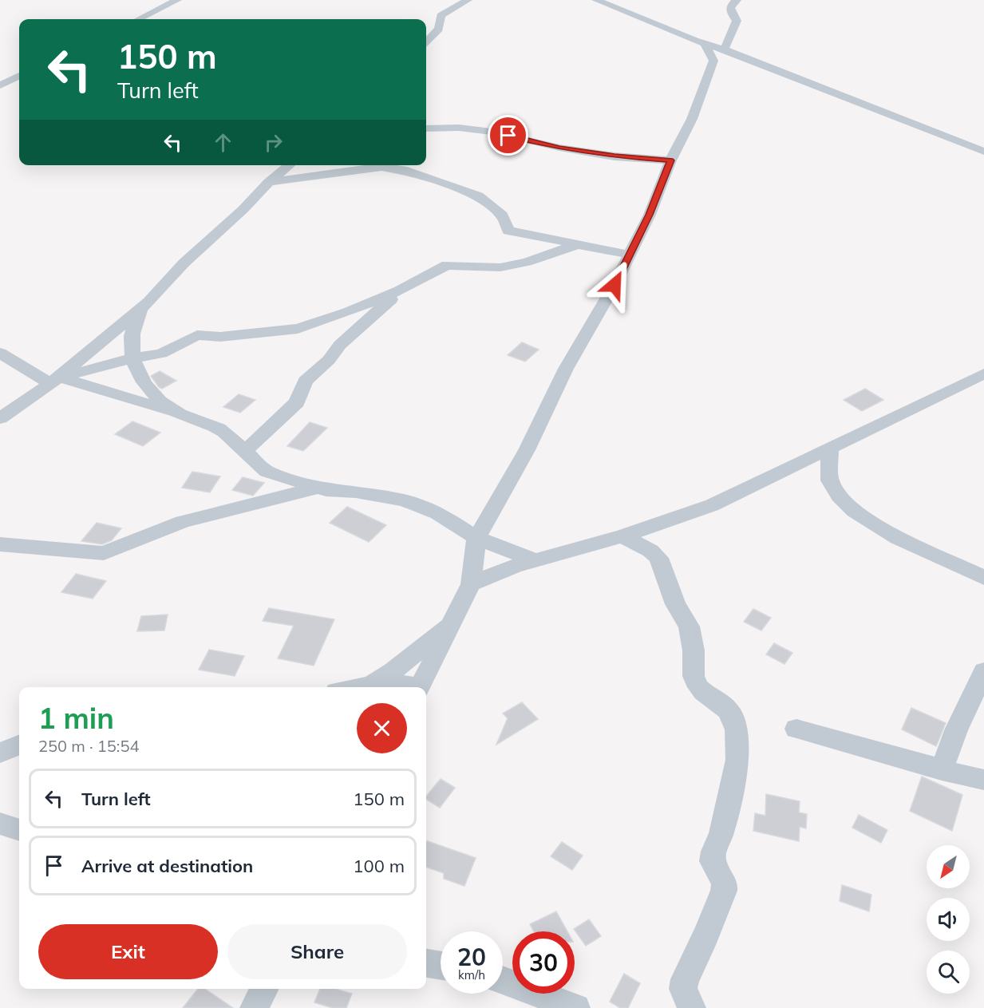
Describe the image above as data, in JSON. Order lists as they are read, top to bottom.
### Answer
{
  "north": "bottom left",
  "page": {
    "turn": ["150 m", "Turn left"],
    "heading": ["1 min", "250 m · 15:54"],
    "list": [
      {
        "name": "Turn left",
        "value": "150 m"
      },
      {
        "name": "Arrive at destination",
        "value": "100 m"
      }
    ],
    "buttons": ["Exit", "Share"],
    "speed": "20 km/h",
    "limit": "30"
  }
}
